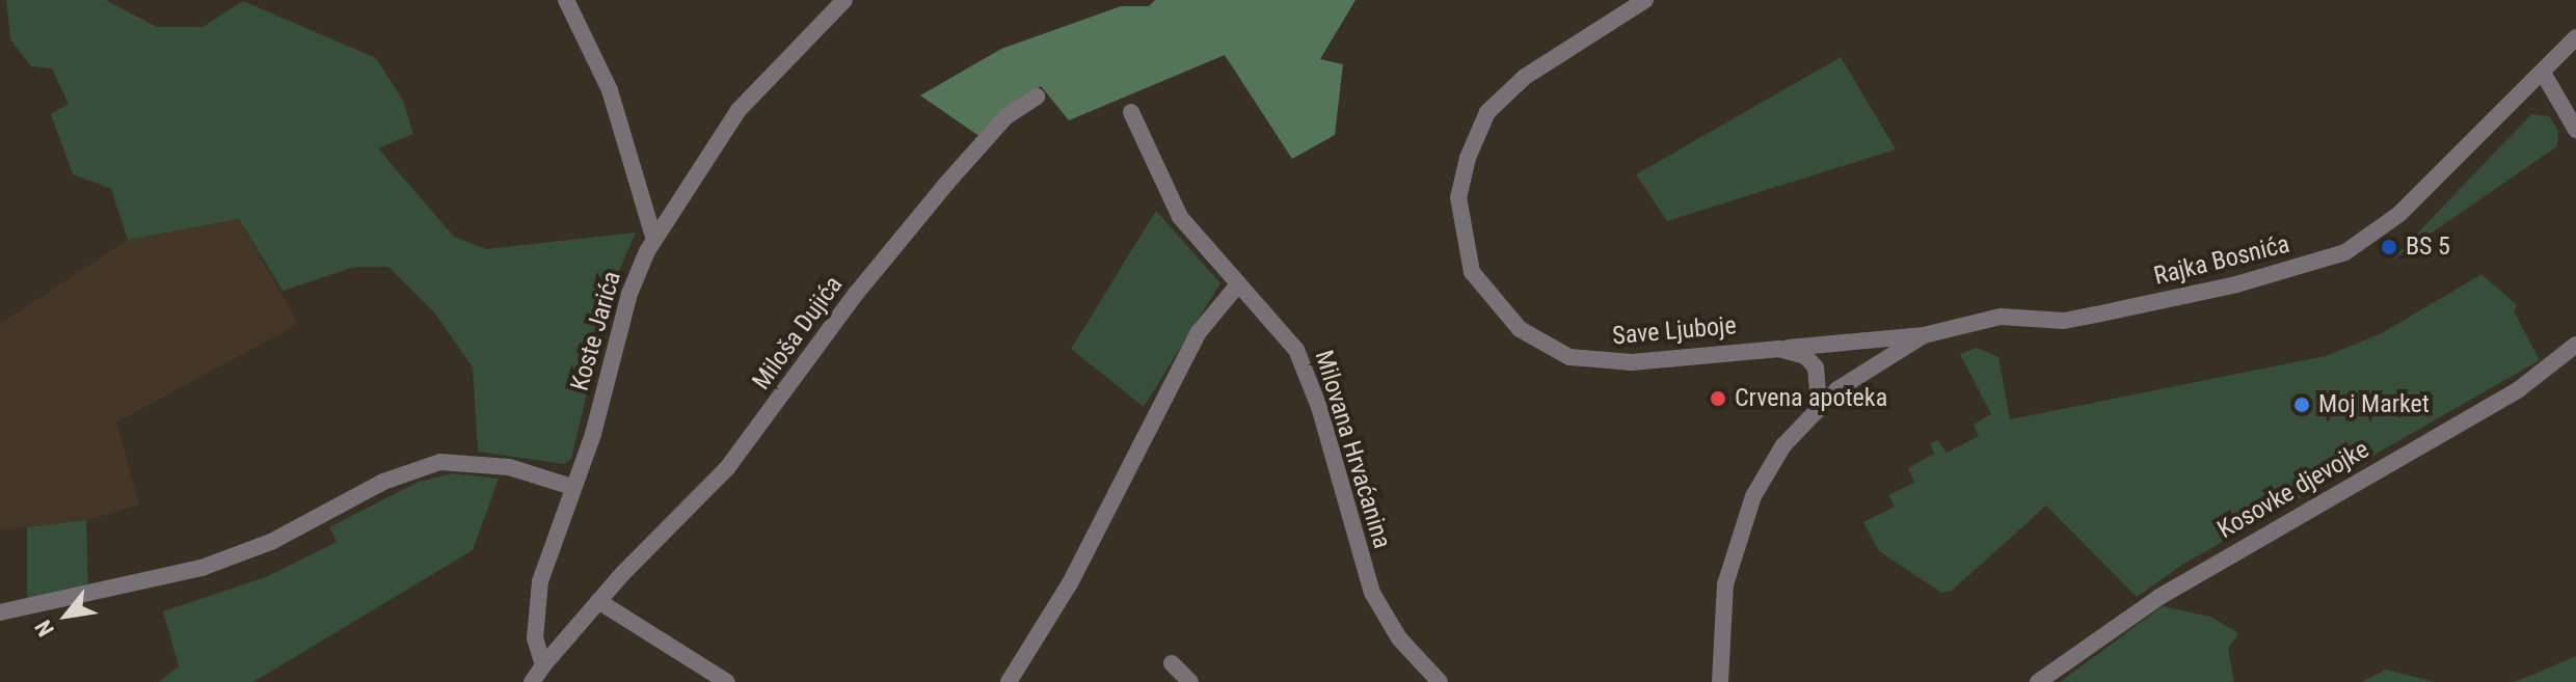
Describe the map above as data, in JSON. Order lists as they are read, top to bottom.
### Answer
{
  "streets": {
    "street": [
      "Rajka Bosnića",
      "Koste Jarića",
      "Save Ljuboje",
      "Miloša Dujića",
      "Milovana Hrvaćanina",
      "Kosovke djevojke"
    ]
  },
  "crossings": [
    ["Rajka Bosnića", "Save Ljuboje"],
    ["Koste Jarića", "Miloša Dujića"]
  ],
  "places": ["BS 5", "Crvena apoteka", "Moj Market"],
  "north": "bottom left"
}
